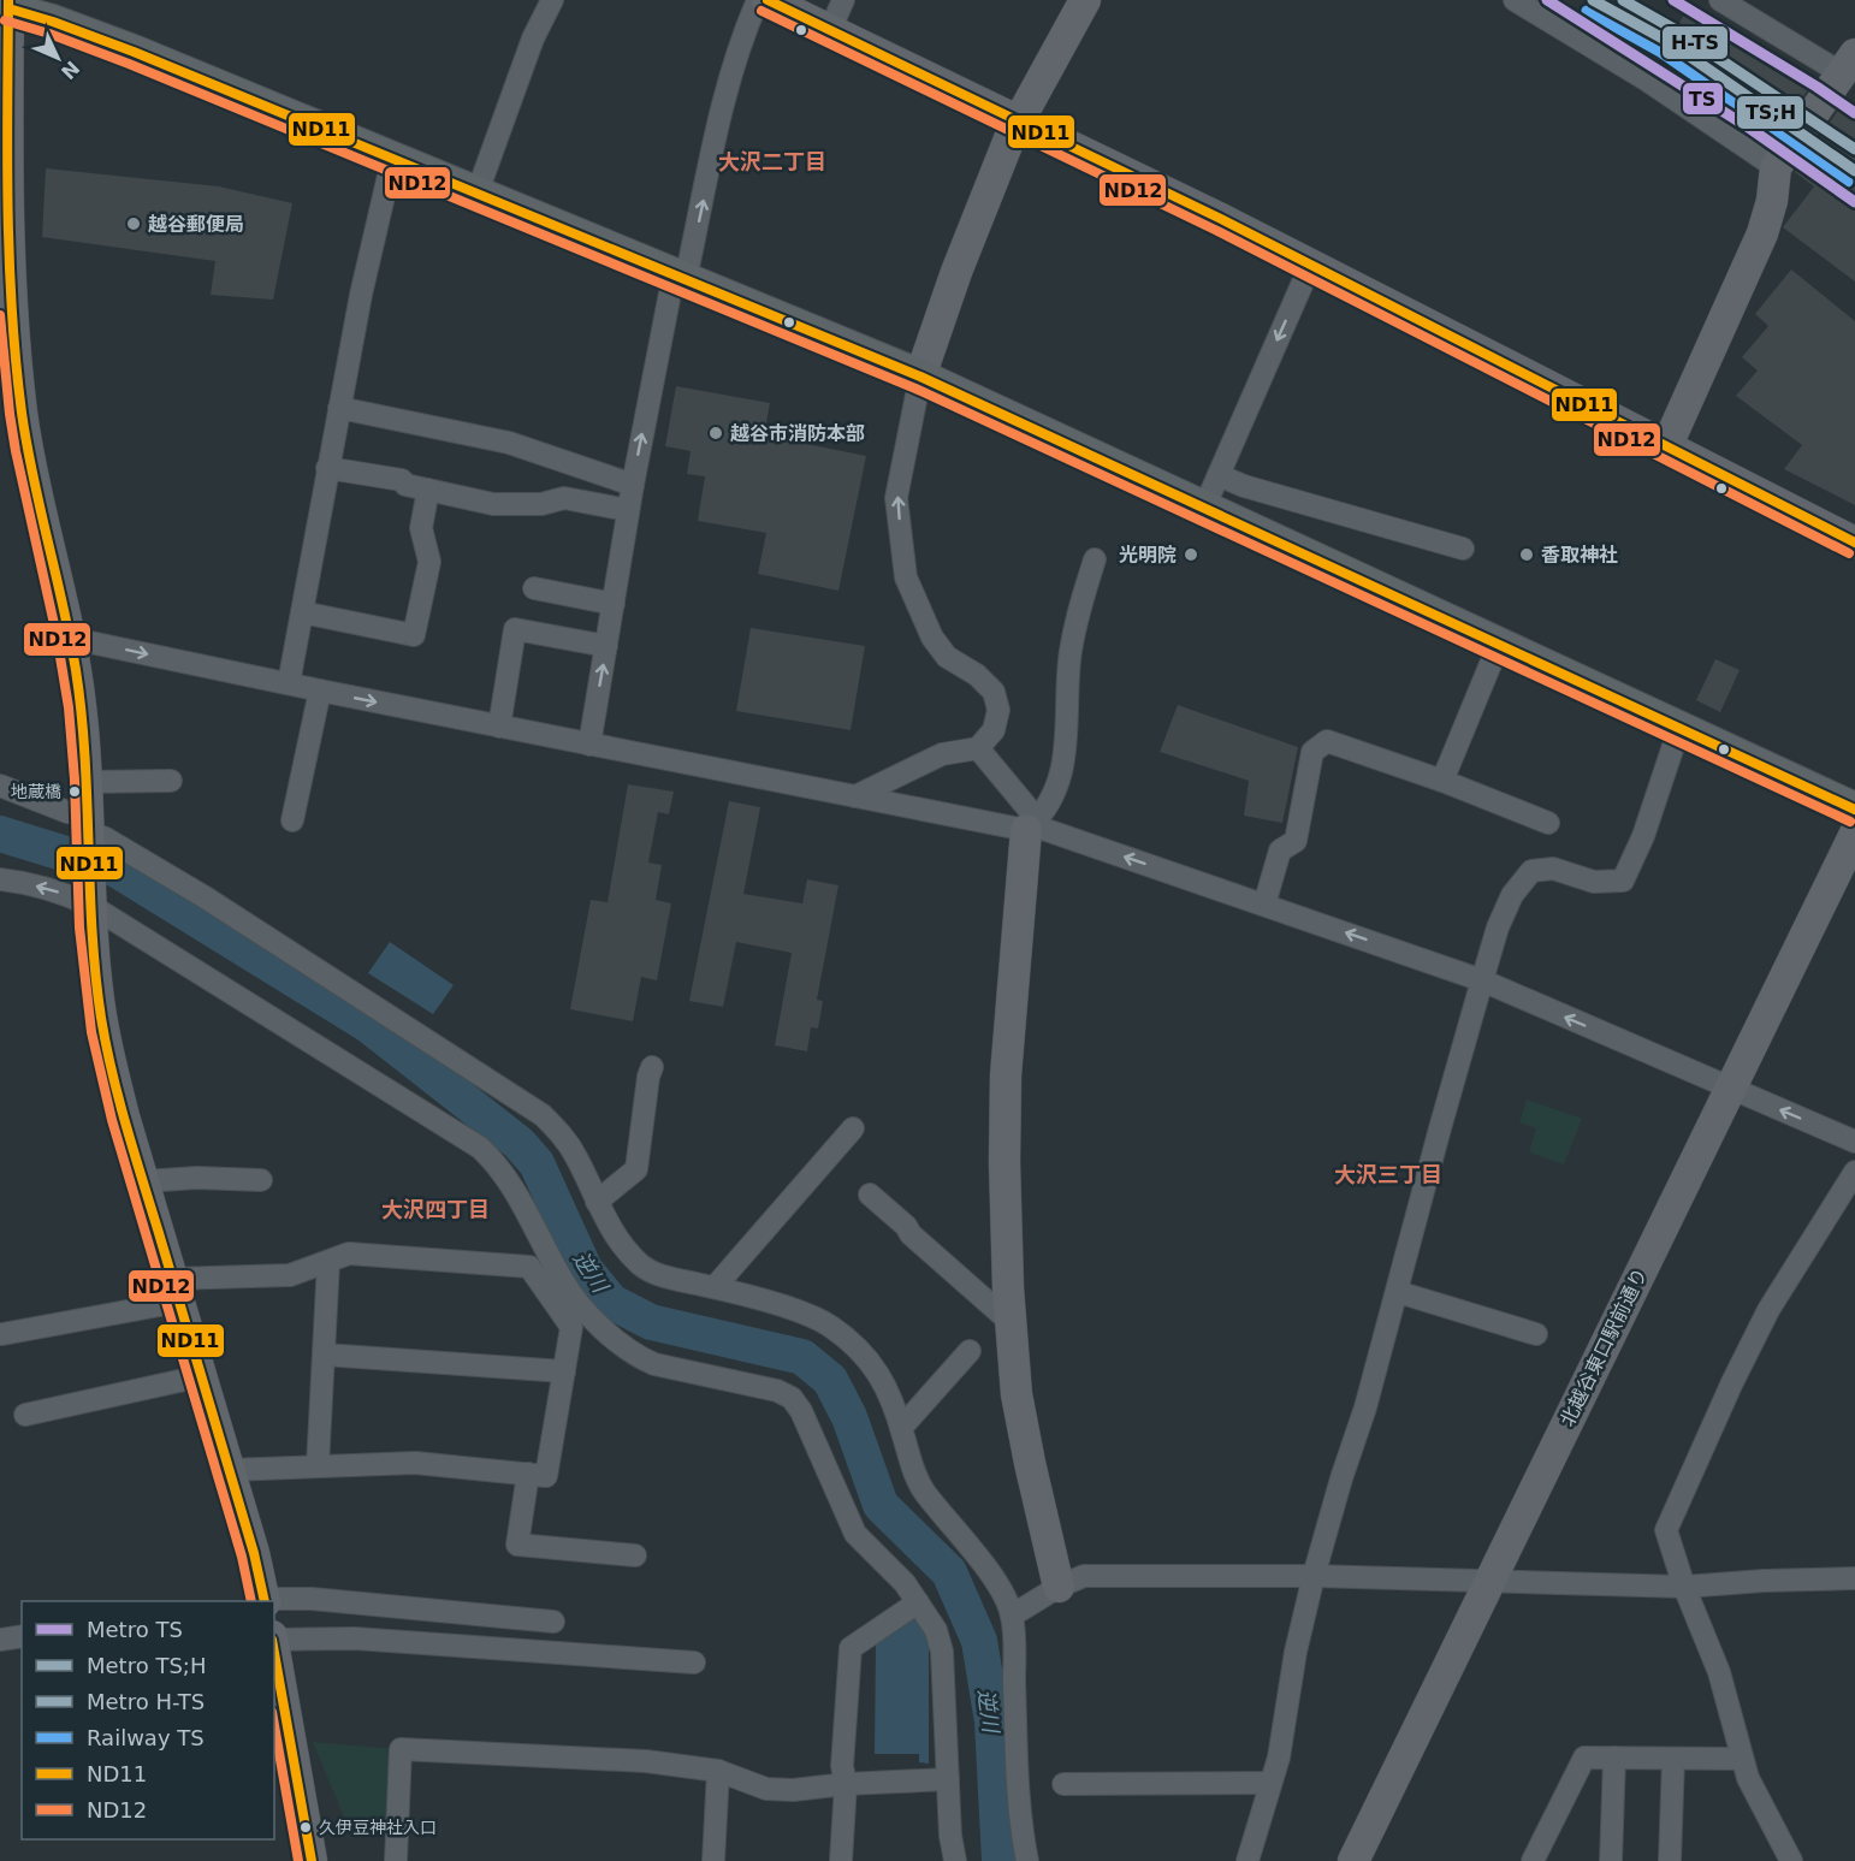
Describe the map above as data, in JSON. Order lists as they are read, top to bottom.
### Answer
{
  "streets": {
    "street": ["北越谷東口駅前通り"]
  },
  "districts": ["大沢二丁目", "大沢三丁目", "大沢四丁目"],
  "water": ["逆川"],
  "places": [
    "越谷郵便局",
    "越谷市消防本部",
    "光明院",
    "香取神社",
    "地蔵橋",
    "久伊豆神社入口"
  ],
  "lines": [
    "metro line TS",
    "metro line TS;H",
    "metro line H-TS",
    "transit line ND11",
    "rail line TS",
    "transit line ND12"
  ],
  "legend": [
    "Metro TS",
    "Metro TS;H",
    "Metro H-TS",
    "Railway TS",
    "ND11",
    "ND12"
  ],
  "north": "bottom right"
}
